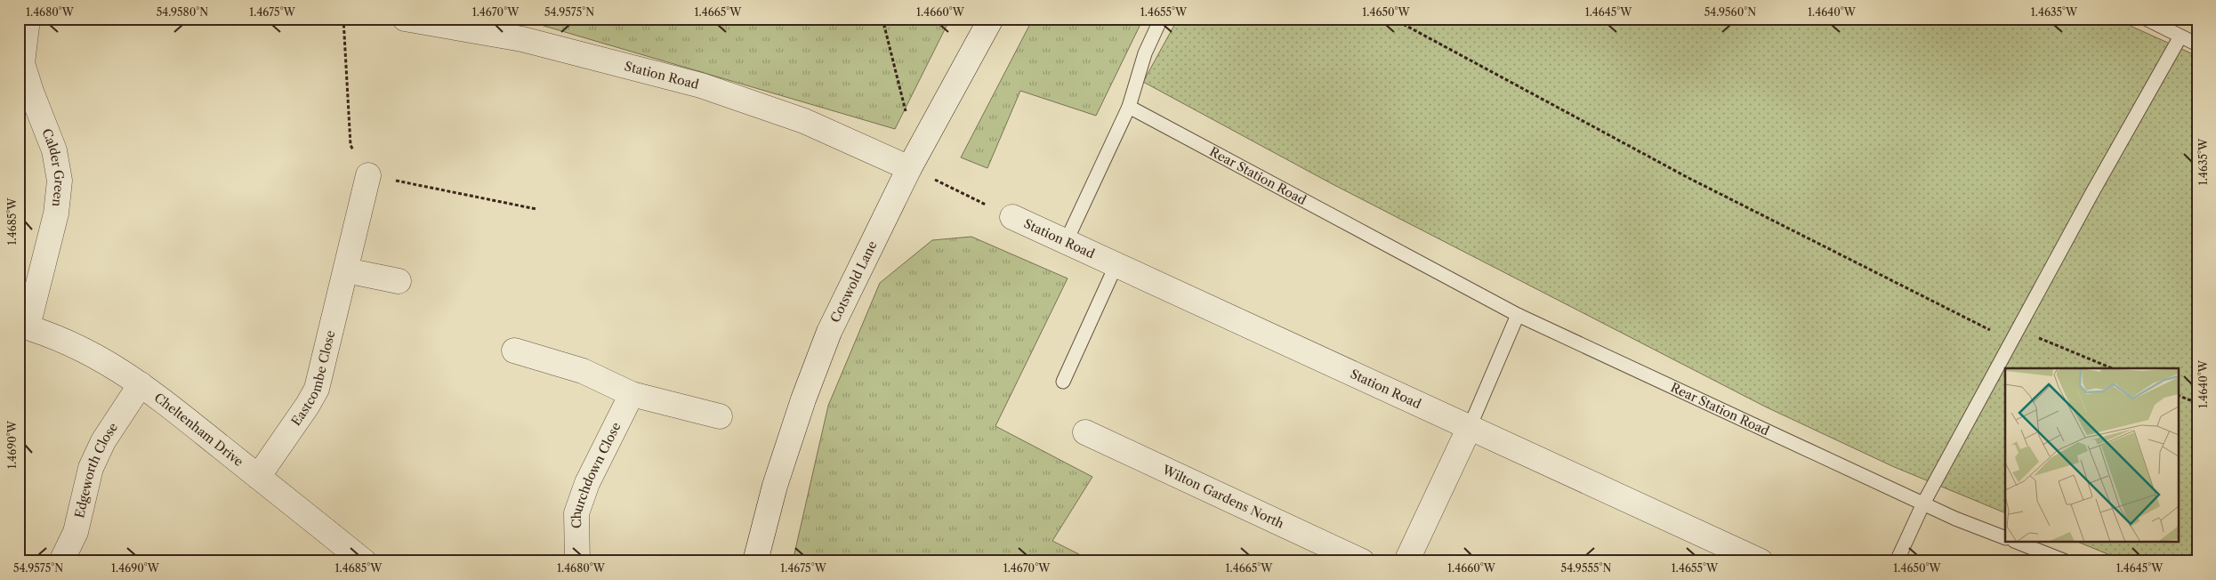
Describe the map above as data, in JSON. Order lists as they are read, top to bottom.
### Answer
{
  "streets": {
    "street": [
      "Station Road",
      "Calder Green",
      "Cotswold Lane",
      "Eastcombe Close",
      "Cheltenham Drive",
      "Edgeworth Close",
      "Churchdown Close",
      "Wilton Gardens North"
    ],
    "lane": ["Rear Station Road"]
  },
  "crossings": [
    ["Station Road", "Cotswold Lane"],
    ["Calder Green", "Cheltenham Drive"],
    ["Eastcombe Close", "Cheltenham Drive"],
    ["Cheltenham Drive", "Edgeworth Close"]
  ],
  "coordinates": [
    "1.4680°W",
    "54.9580°N",
    "1.4675°W",
    "1.4670°W",
    "54.9575°N",
    "1.4665°W",
    "1.4660°W",
    "1.4655°W",
    "1.4650°W",
    "1.4645°W",
    "54.9560°N",
    "1.4640°W",
    "1.4635°W",
    "1.4685°W",
    "1.4690°W",
    "54.9555°N"
  ]
}
